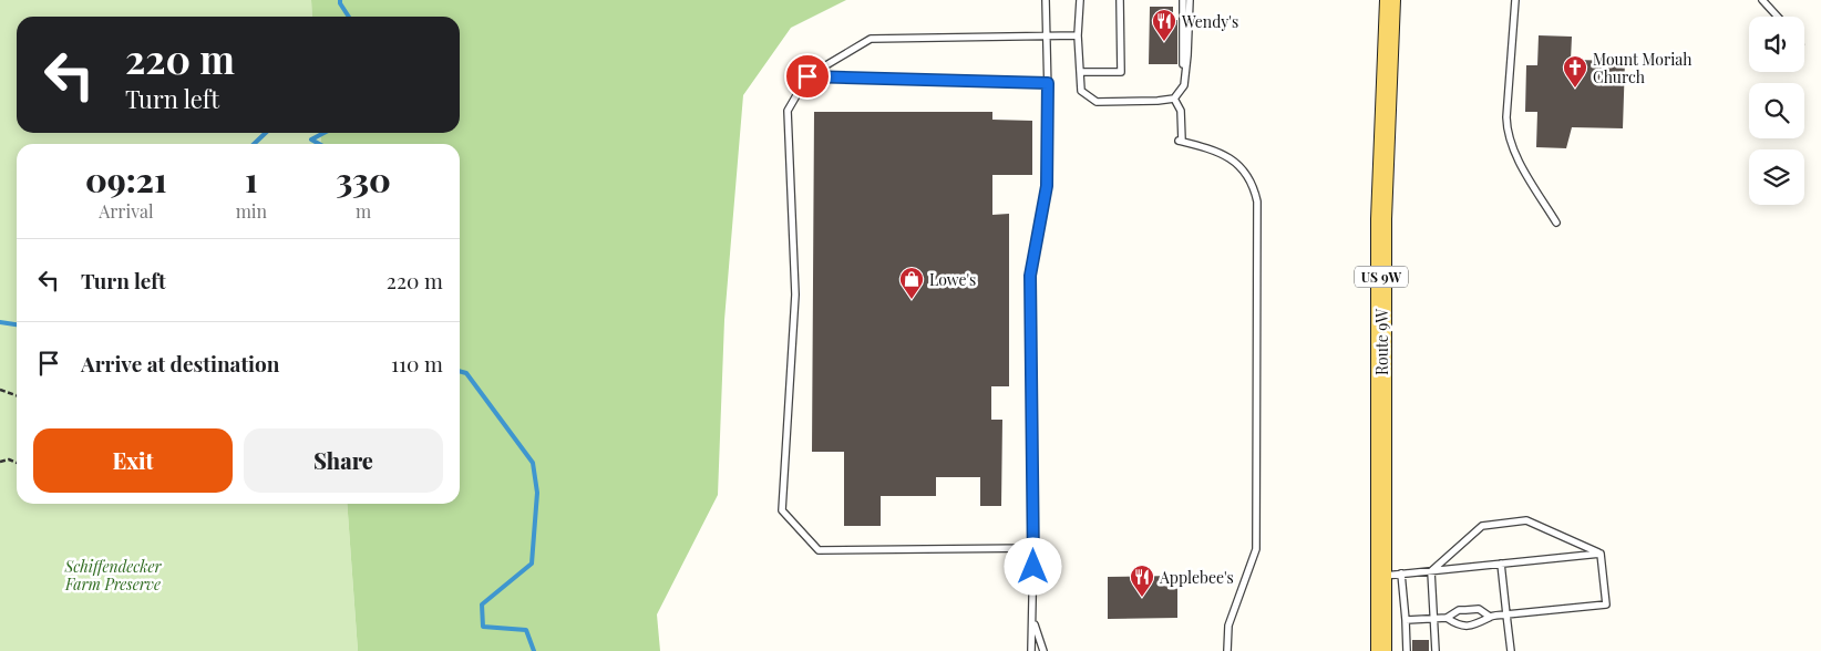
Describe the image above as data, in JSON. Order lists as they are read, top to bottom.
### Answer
{
  "streets": {
    "main road": ["US 9W", "Route 9W"]
  },
  "parks": ["Schiffendecker Farm Preserve"],
  "places": {
    "restaurant": ["Wendy's", "Applebee's"],
    "church": ["Mount Moriah Church"],
    "shop": ["Lowe's"]
  },
  "page": {
    "turn": ["220 m", "Turn left"],
    "eta": [
      "09:21",
      "Arrival",
      "1",
      "min",
      "330",
      "m"
    ],
    "list": [
      {
        "name": "Turn left",
        "value": "220 m"
      },
      {
        "name": "Arrive at destination",
        "value": "110 m"
      }
    ],
    "buttons": ["Exit", "Share"]
  }
}
